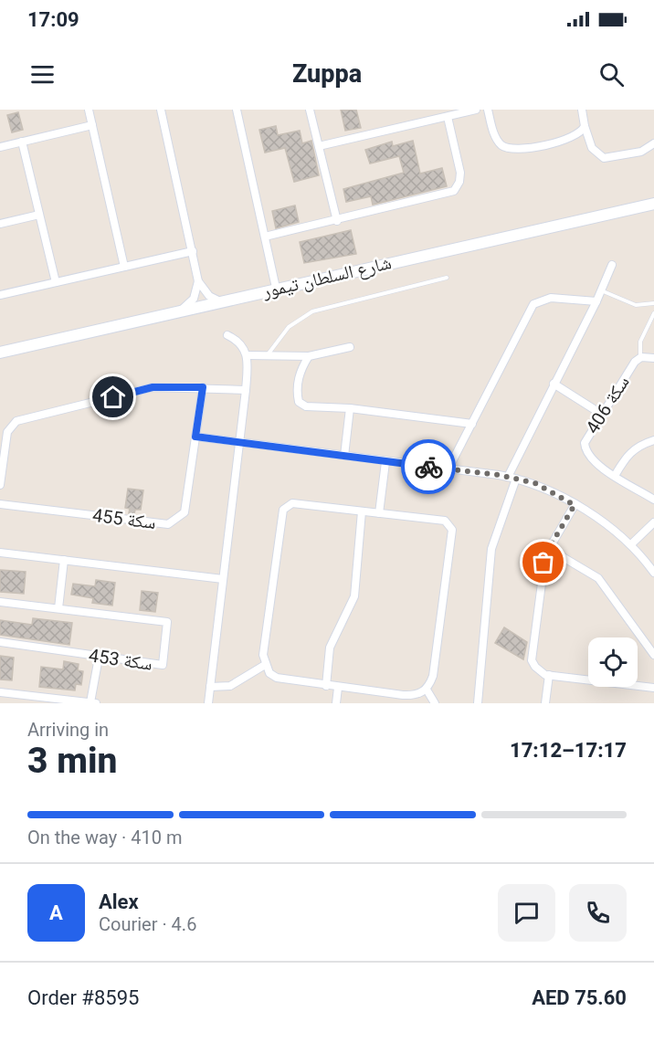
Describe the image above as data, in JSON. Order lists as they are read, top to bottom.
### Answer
{
  "streets": {
    "main road": ["شارع السلطان تيمور"],
    "street": ["سكة 406", "سكة 455", "سكة 453"]
  },
  "page": {
    "status": "17:09",
    "header": "Zuppa",
    "heading": ["3 min", "Arriving in", "17:12–17:17"],
    "panel": [
      "Alex",
      "Courier · 4.6",
      "Order #8595",
      "AED 75.60"
    ],
    "bar": "On the way · 410 m",
    "round": "A"
  }
}
